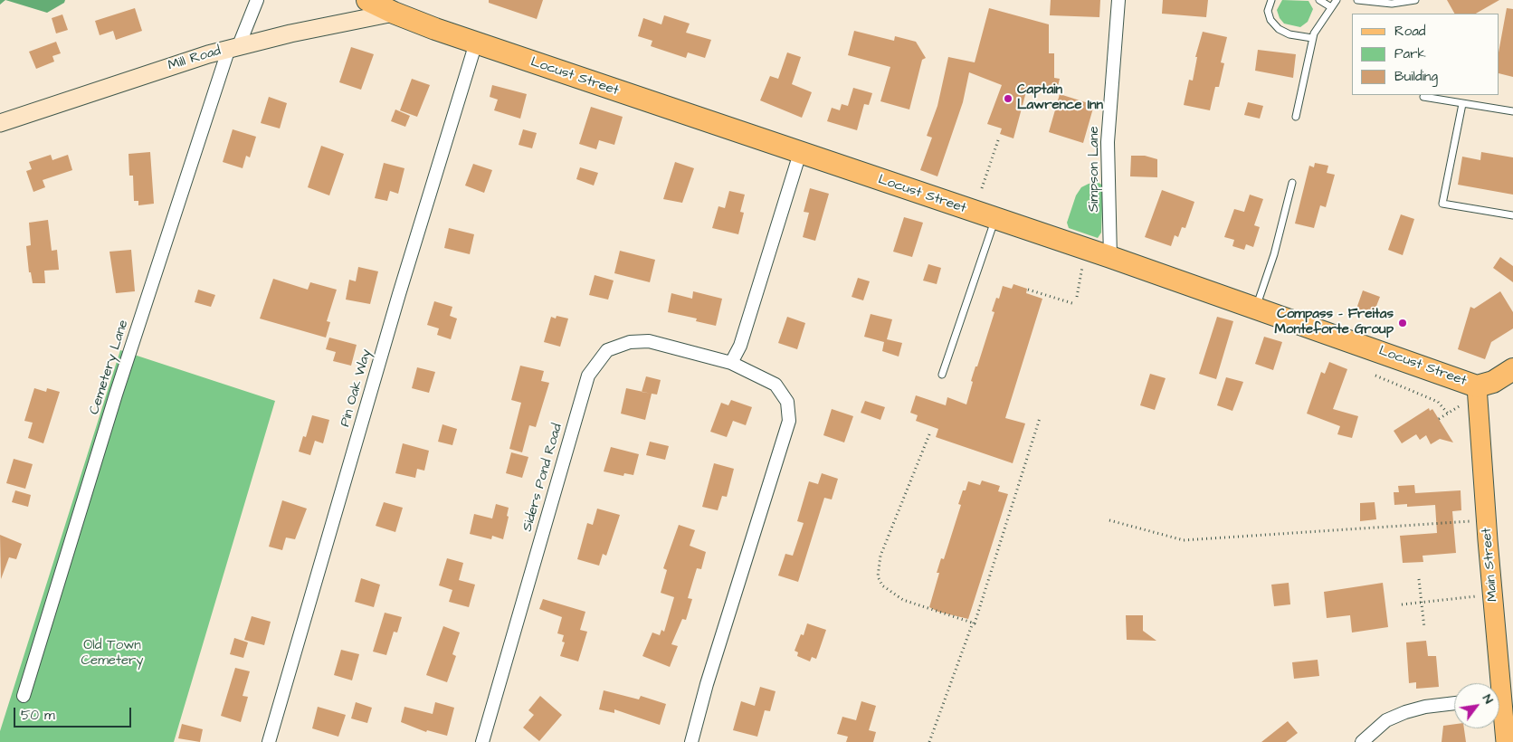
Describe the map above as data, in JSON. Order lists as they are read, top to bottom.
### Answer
{
  "streets": {
    "highway": ["Locust Street"],
    "main road": ["Main Street"],
    "street": [
      "Mill Road",
      "Simpson Lane",
      "Cemetery Lane",
      "Pin Oak Way",
      "Siders Pond Road"
    ]
  },
  "crossings": [
    ["Mill Road", "Locust Street"],
    ["Mill Road", "Cemetery Lane"],
    ["Locust Street", "Simpson Lane"],
    ["Locust Street", "Pin Oak Way"],
    ["Locust Street", "Main Street"]
  ],
  "parks": ["Old Town Cemetery"],
  "places": ["Captain Lawrence Inn", "Compass - Freitas Monteforte Group"],
  "legend": ["Road", "Park", "Building"],
  "scale_bar": "50 m",
  "north": "top right"
}
